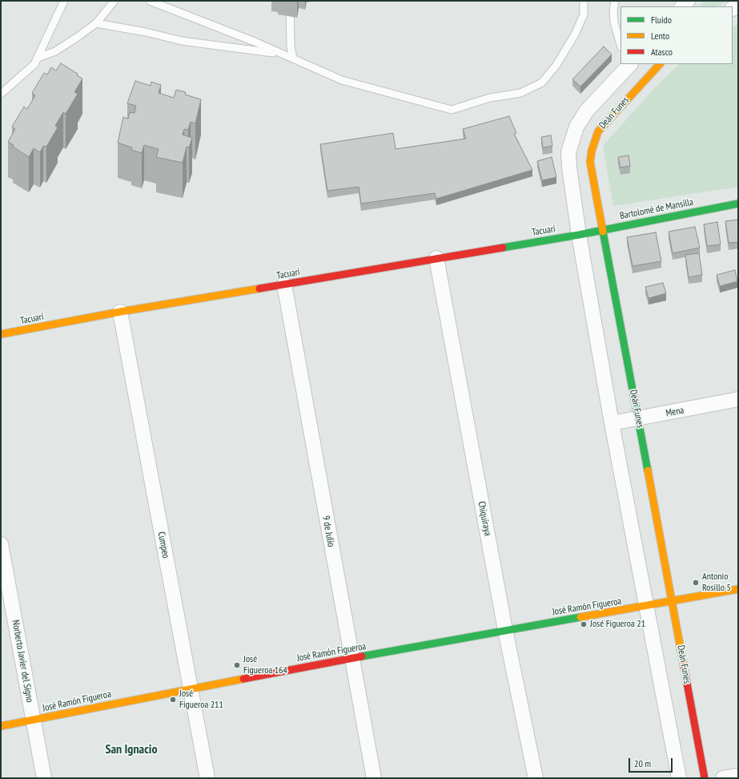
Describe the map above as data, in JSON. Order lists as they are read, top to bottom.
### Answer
{
  "streets": {
    "street": [
      "Deán Funes",
      "Bartolomé de Mansilla",
      "Tacuarí",
      "Mena",
      "Chiquiraya",
      "9 de Julio",
      "Cumpeo",
      "José Ramón Figueroa",
      "Norberto Javier del Signo"
    ]
  },
  "crossings": [
    ["Deán Funes", "Bartolomé de Mansilla"],
    ["Deán Funes", "Mena"],
    ["Deán Funes", "José Ramón Figueroa"],
    ["Bartolomé de Mansilla", "Tacuarí"],
    ["Tacuarí", "Chiquiraya"],
    ["Tacuarí", "9 de Julio"],
    ["Tacuarí", "Cumpeo"],
    ["Chiquiraya", "José Ramón Figueroa"],
    ["9 de Julio", "José Ramón Figueroa"],
    ["Cumpeo", "José Ramón Figueroa"],
    ["José Ramón Figueroa", "Norberto Javier del Signo"]
  ],
  "districts": ["San Ignacio"],
  "places": [
    "Antonio Rosillo 5",
    "José Figueroa 21",
    "José Figueroa 164",
    "José Figueroa 211"
  ],
  "legend": ["Fluido", "Lento", "Atasco"],
  "scale_bar": "20 m"
}
